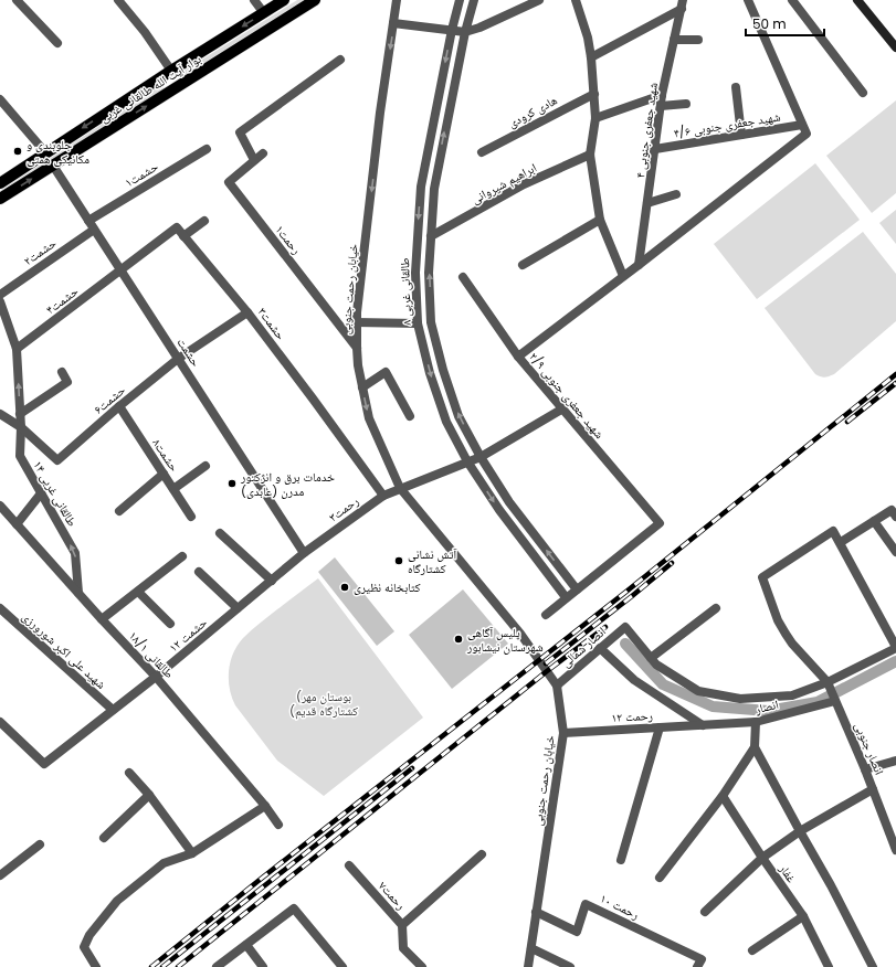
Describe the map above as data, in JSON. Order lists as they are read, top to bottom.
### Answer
{
  "streets": {
    "main road": ["بوار آیت الله طالقانی غربی"],
    "street": [
      "هادی کرودی",
      "شهید جعفری جنوبی ۴/۶",
      "شهید جعفری جنوبی ۴",
      "حشمت۱",
      "ابراهیم شیروانی",
      "رحمت۱",
      "حشمت۲",
      "خیابان رحمت جنوبی",
      "طالقانی غربی ۸",
      "حشمت۴",
      "حشمت۳",
      "حشمت",
      "شهید جعفری جنوبی ۲/۹",
      "حشمت۶",
      "حشمت۸",
      "طالقانی غربی ۱۴",
      "رحمت۳",
      "حشمت ۱۲",
      "انصار شمالی",
      "شهید علی اکبر شورورزی",
      "طالقانی ۱۸/۱",
      "انصار",
      "رحمت ۱۲",
      "انصار جنوبی",
      "غفار",
      "رحمت۷",
      "رحمت ۱۰"
    ]
  },
  "crossings": [
    ["بوار آیت الله طالقانی غربی", "حشمت"],
    ["شهید جعفری جنوبی ۴/۶", "شهید جعفری جنوبی ۴"],
    ["حشمت۱", "حشمت"],
    ["ابراهیم شیروانی", "طالقانی غربی ۸"],
    ["رحمت۱", "خیابان رحمت جنوبی"],
    ["حشمت۲", "حشمت"],
    ["خیابان رحمت جنوبی", "رحمت۳"],
    ["خیابان رحمت جنوبی", "انصار شمالی"],
    ["خیابان رحمت جنوبی", "رحمت ۱۲"],
    ["خیابان رحمت جنوبی", "رحمت ۱۰"],
    ["طالقانی غربی ۸", "شهید جعفری جنوبی ۲/۹"],
    ["طالقانی غربی ۸", "رحمت۳"],
    ["حشمت۴", "حشمت"],
    ["حشمت۴", "طالقانی غربی ۱۴"],
    ["حشمت۳", "حشمت۶"],
    ["حشمت۳", "رحمت۳"],
    ["حشمت", "حشمت۶"],
    ["حشمت", "رحمت۳"],
    ["حشمت", "حشمت ۱۲"],
    ["شهید جعفری جنوبی ۲/۹", "رحمت۳"],
    ["حشمت۶", "حشمت۸"],
    ["حشمت۶", "طالقانی غربی ۱۴"],
    ["طالقانی غربی ۱۴", "طالقانی ۱۸/۱"],
    ["رحمت۳", "حشمت ۱۲"],
    ["حشمت ۱۲", "شهید علی اکبر شورورزی"],
    ["حشمت ۱۲", "طالقانی ۱۸/۱"],
    ["انصار", "رحمت ۱۲"],
    ["انصار", "انصار جنوبی"]
  ],
  "one_way": ["خیابان رحمت جنوبی", "طالقانی غربی ۱۴"],
  "parks": ["(بوستان مهر (کشتارگاه قدیم"],
  "places": [
    "جلوبندی و مکانیکی همتی",
    "خدمات برق و انژکتور مدرن (عابدی)",
    "آتش نشانی کشتارگاه",
    "کتابخانه نظیری",
    "پلیس آگاهی شهرستان نیشابور"
  ],
  "scale_bar": "50 m"
}
